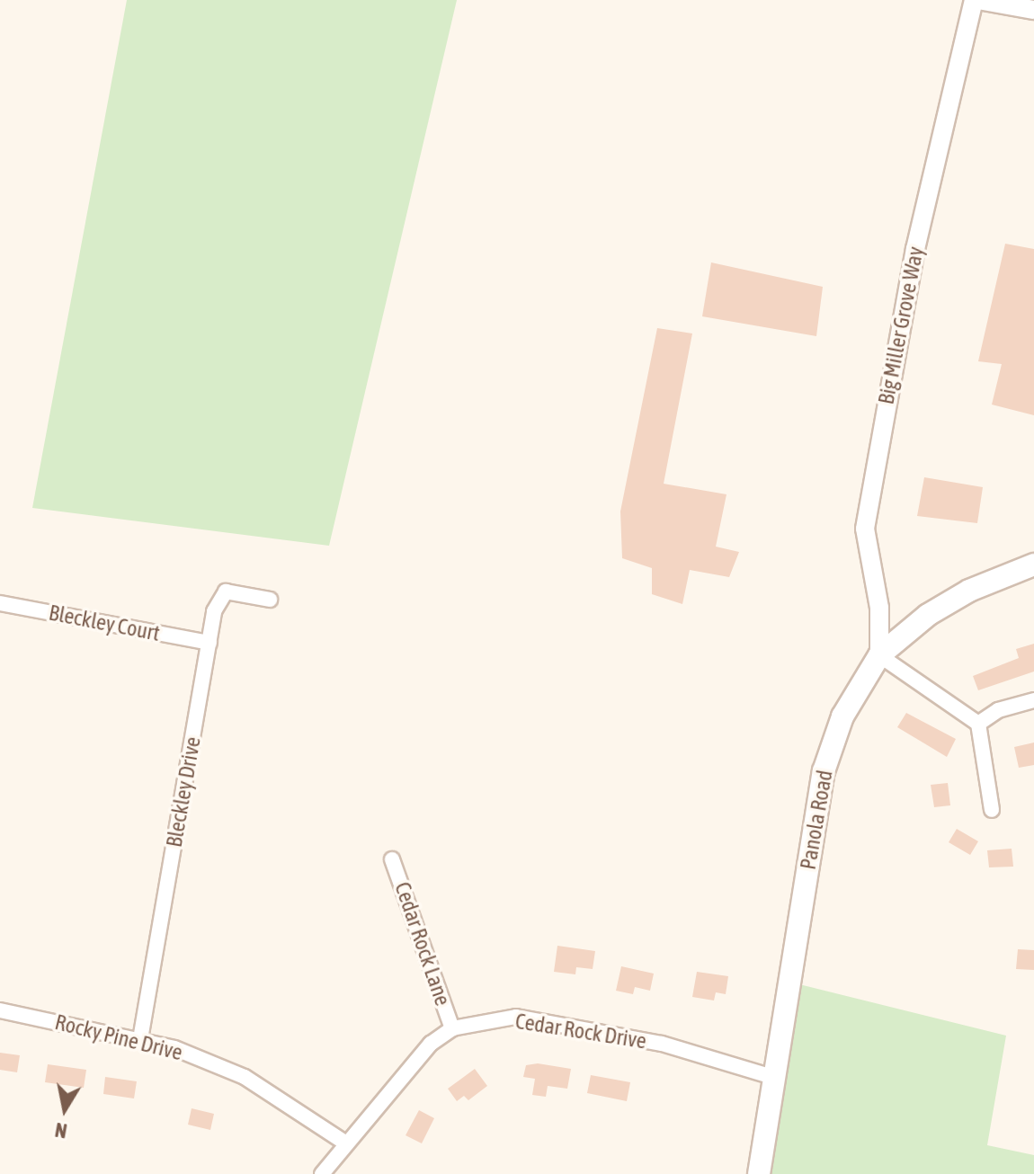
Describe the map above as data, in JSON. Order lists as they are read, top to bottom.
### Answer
{
  "streets": {
    "main road": ["Panola Road"],
    "street": [
      "Big Miller Grove Way",
      "Bleckley Court",
      "Bleckley Drive",
      "Cedar Rock Lane",
      "Cedar Rock Drive",
      "Rocky Pine Drive"
    ]
  },
  "crossings": [
    ["Big Miller Grove Way", "Panola Road"],
    ["Bleckley Court", "Bleckley Drive"],
    ["Bleckley Drive", "Rocky Pine Drive"],
    ["Panola Road", "Cedar Rock Drive"],
    ["Cedar Rock Lane", "Cedar Rock Drive"],
    ["Cedar Rock Drive", "Rocky Pine Drive"]
  ],
  "north": "bottom"
}
